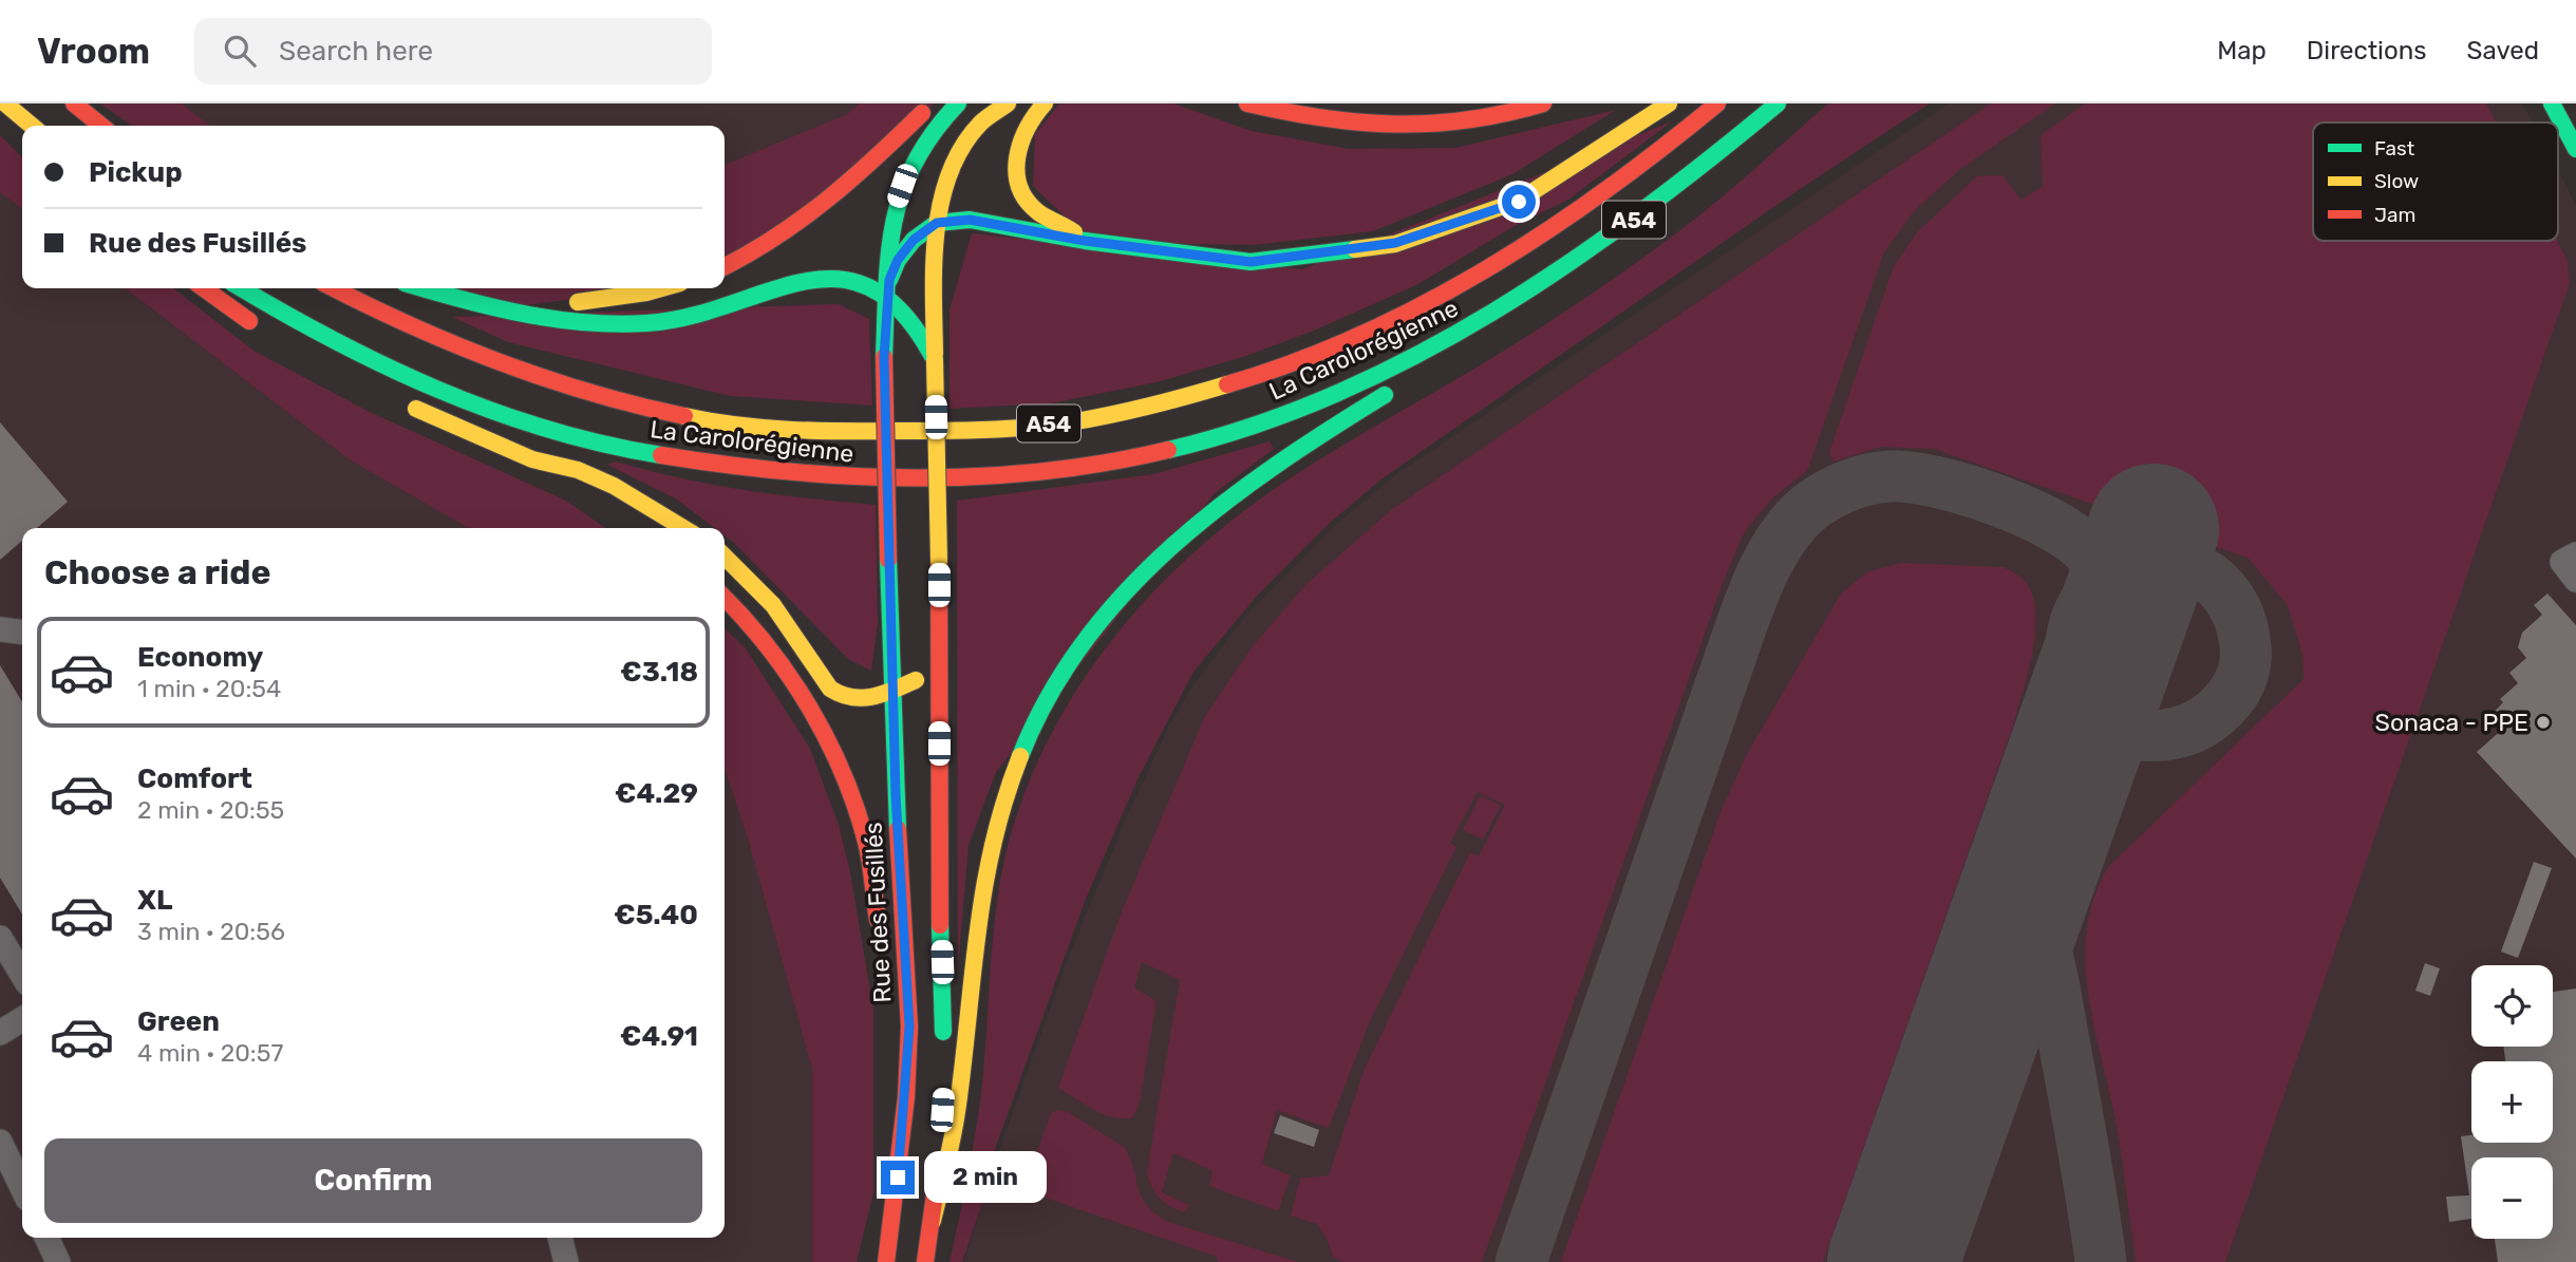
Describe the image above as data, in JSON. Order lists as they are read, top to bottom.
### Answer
{
  "streets": {
    "main road": ["A54", "La Carolorégienne", "Rue des Fusillés"]
  },
  "places": ["Sonaca - PPE"],
  "legend": ["Fast", "Slow", "Jam"],
  "page": {
    "header": "Vroom",
    "search": "Search here",
    "nav": ["Map", "Directions", "Saved"],
    "banner": ["Pickup", "Rue des Fusillés"],
    "heading": "Choose a ride",
    "list": [
      {
        "name": "Economy",
        "note": "1 min · 20:54",
        "value": "€3.18"
      },
      {
        "name": "Comfort",
        "note": "2 min · 20:55",
        "value": "€4.29"
      },
      {
        "name": "XL",
        "note": "3 min · 20:56",
        "value": "€5.40"
      },
      {
        "name": "Green",
        "note": "4 min · 20:57",
        "value": "€4.91"
      }
    ],
    "map_buttons": ["+", "−"],
    "buttons": "Confirm",
    "bubble": "2 min"
  }
}
